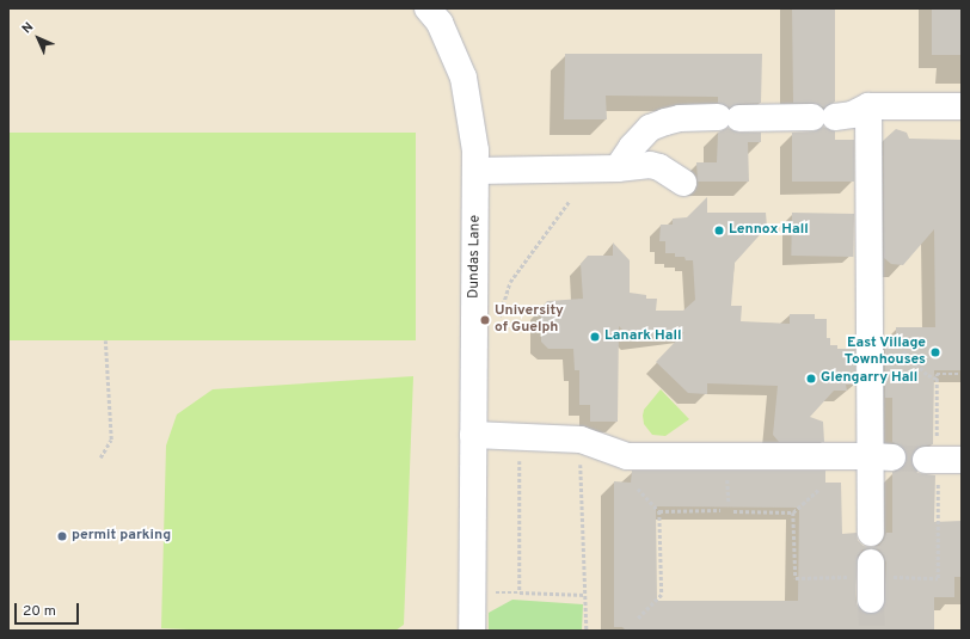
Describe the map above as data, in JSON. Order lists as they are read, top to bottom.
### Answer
{
  "streets": {
    "street": ["Dundas Lane"]
  },
  "places": [
    "Lennox Hall",
    "University of Guelph",
    "Lanark Hall",
    "East Village Townhouses",
    "Glengarry Hall",
    "permit parking"
  ],
  "scale_bar": "20 m",
  "north": "top left"
}
